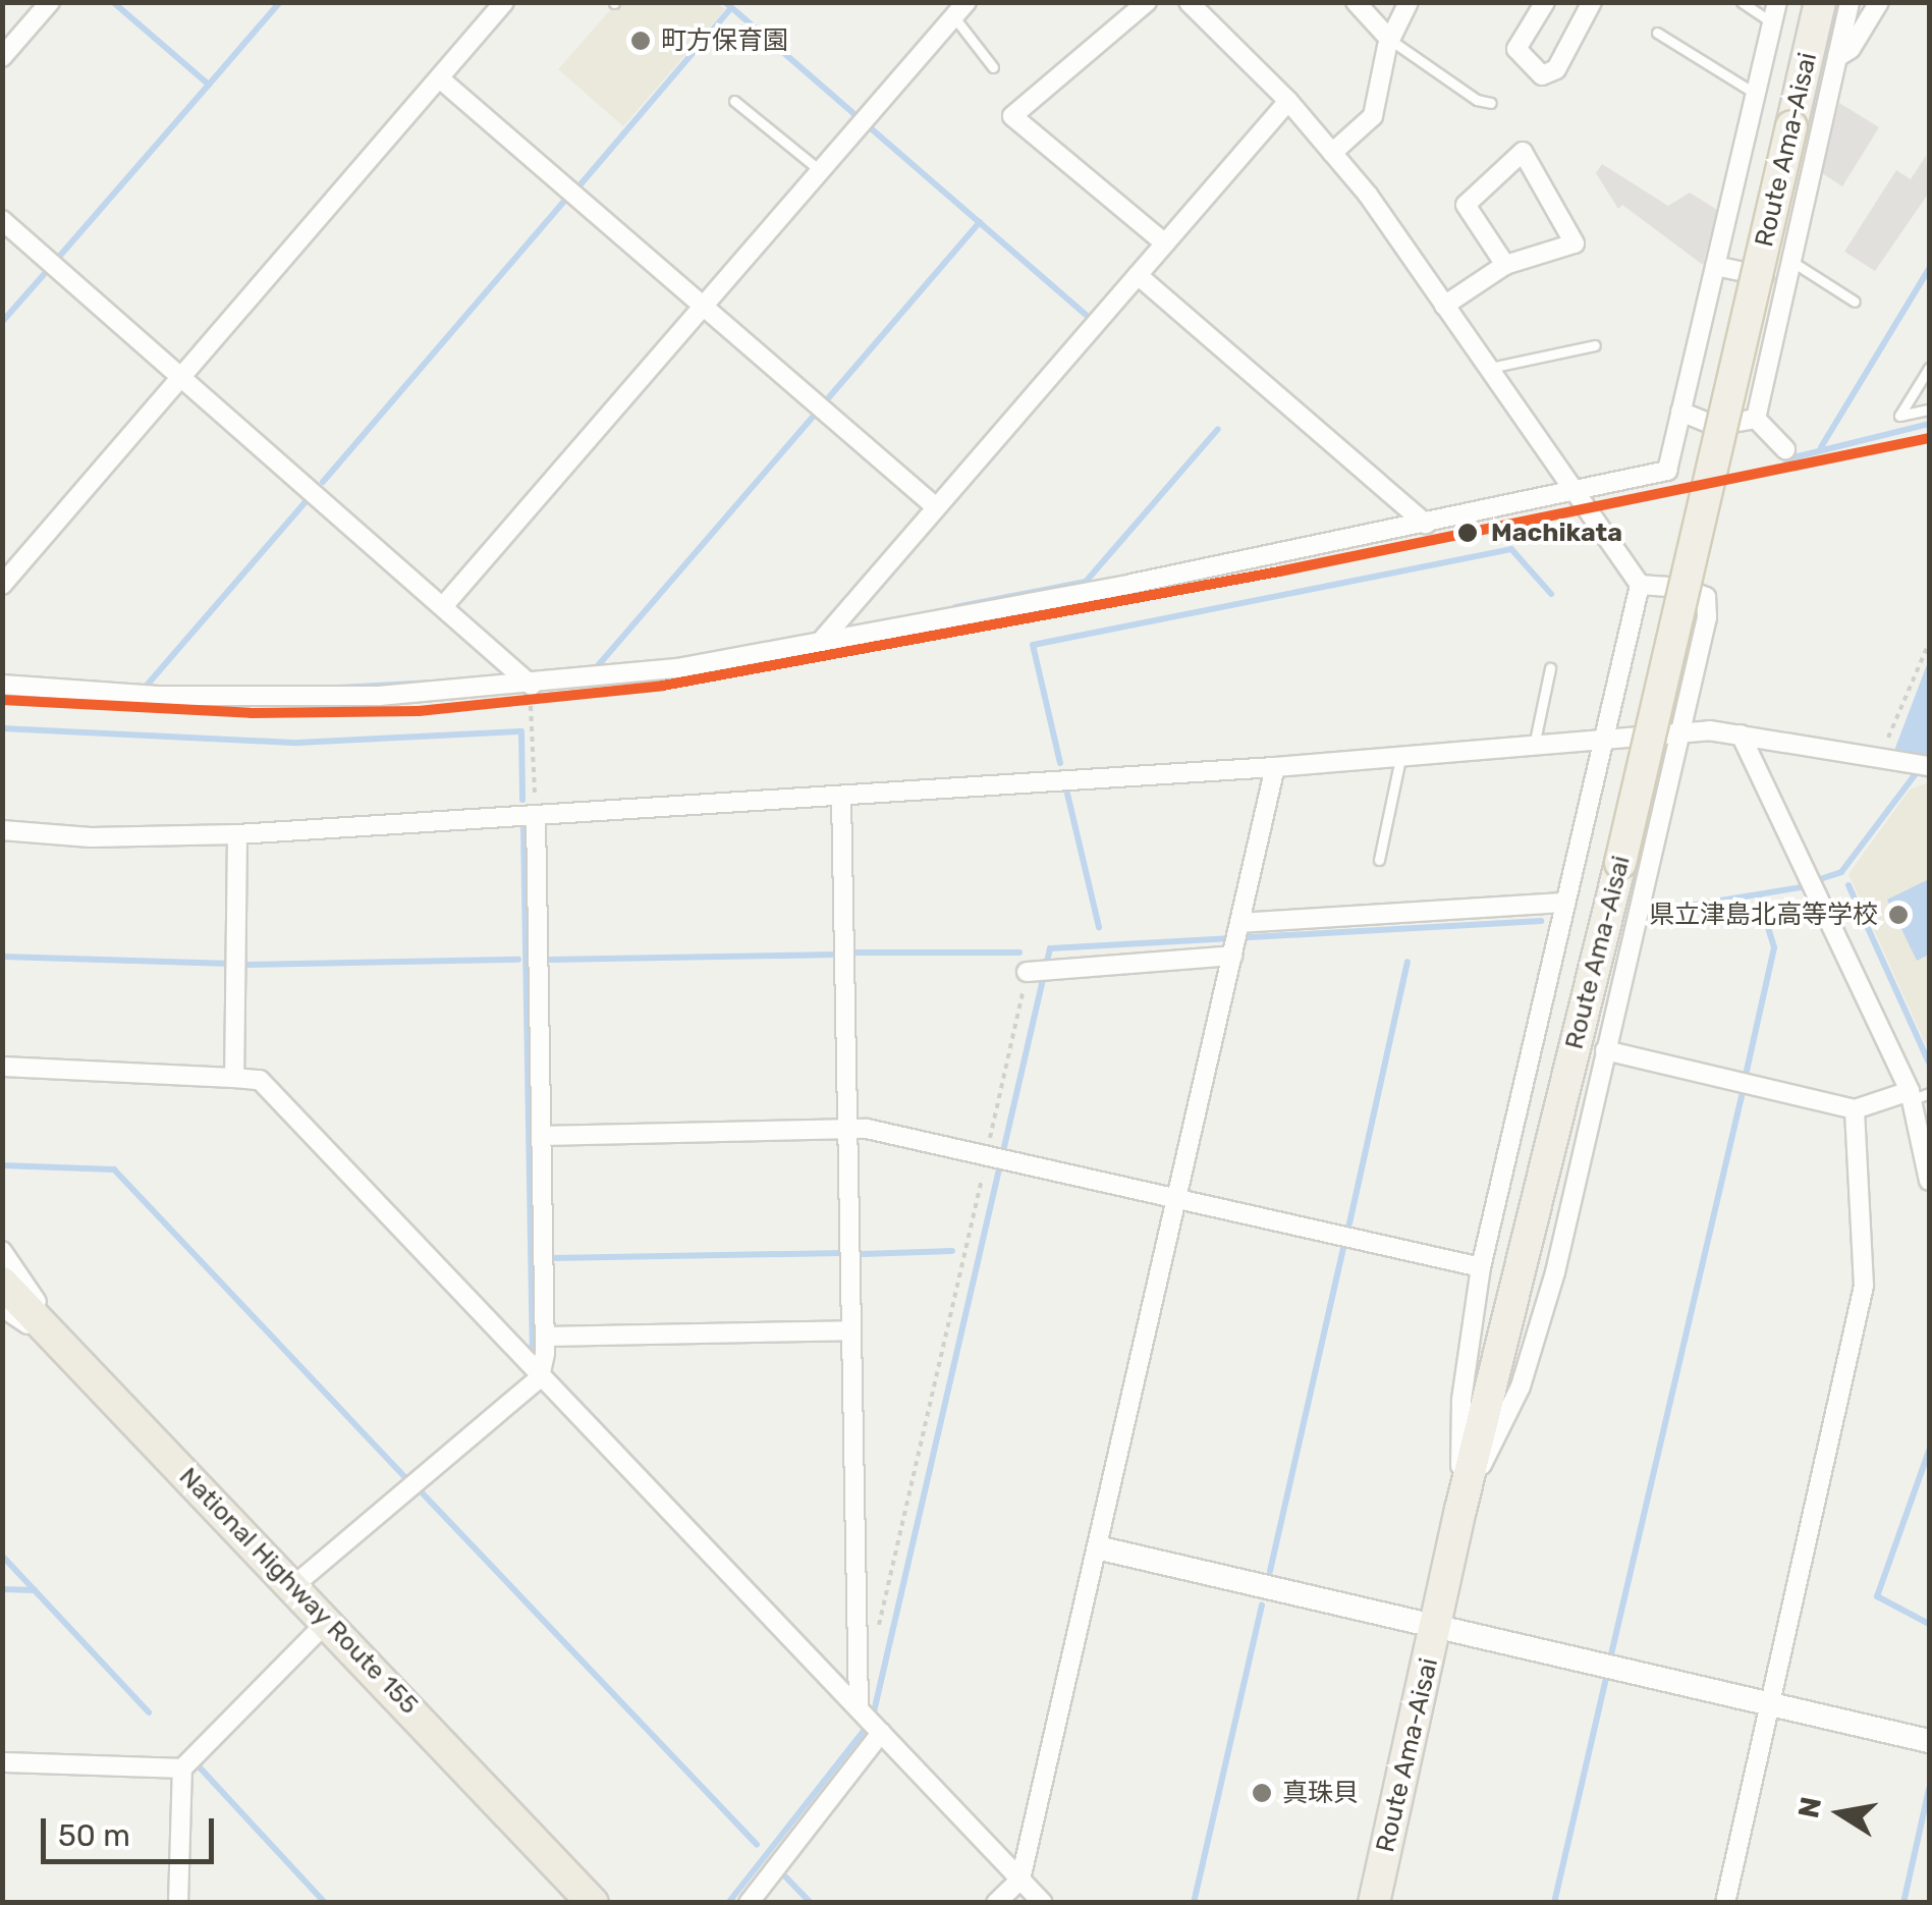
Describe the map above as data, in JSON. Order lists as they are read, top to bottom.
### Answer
{
  "streets": {
    "highway": ["National Highway Route 155"],
    "main road": ["Route Ama-Aisai"]
  },
  "places": [
    "町方保育園",
    "Machikata",
    "県立津島北高等学校",
    "真珠貝"
  ],
  "scale_bar": "50 m",
  "north": "left"
}
